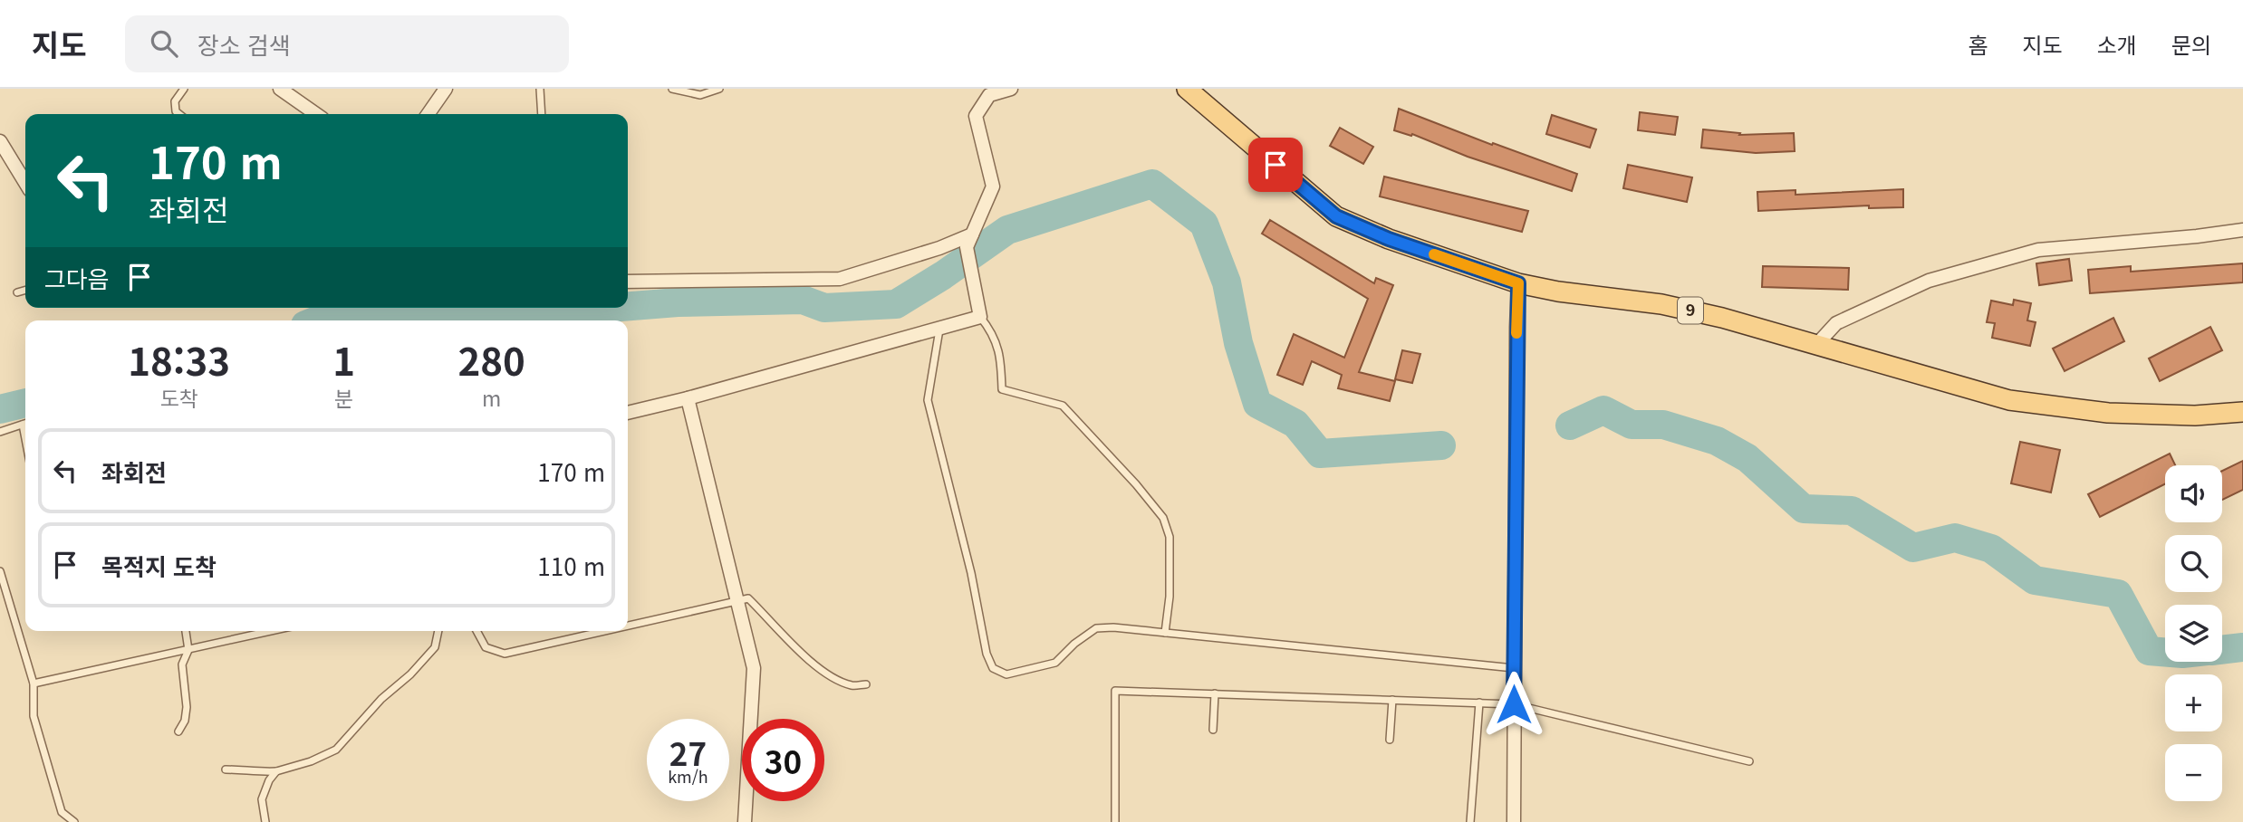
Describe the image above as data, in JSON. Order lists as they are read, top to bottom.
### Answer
{
  "streets": {
    "main road": ["9"]
  },
  "page": {
    "header": "지도",
    "search": "장소 검색",
    "nav": [
      "홈",
      "지도",
      "소개",
      "문의"
    ],
    "turn": ["170 m", "좌회전"],
    "then": "그다음",
    "eta": [
      "18:33",
      "도착",
      "1",
      "분",
      "280",
      "m"
    ],
    "list": [
      {
        "name": "좌회전",
        "value": "170 m"
      },
      {
        "name": "목적지 도착",
        "value": "110 m"
      }
    ],
    "map_buttons": ["+", "−"],
    "speed": "27 km/h",
    "limit": "30"
  }
}
